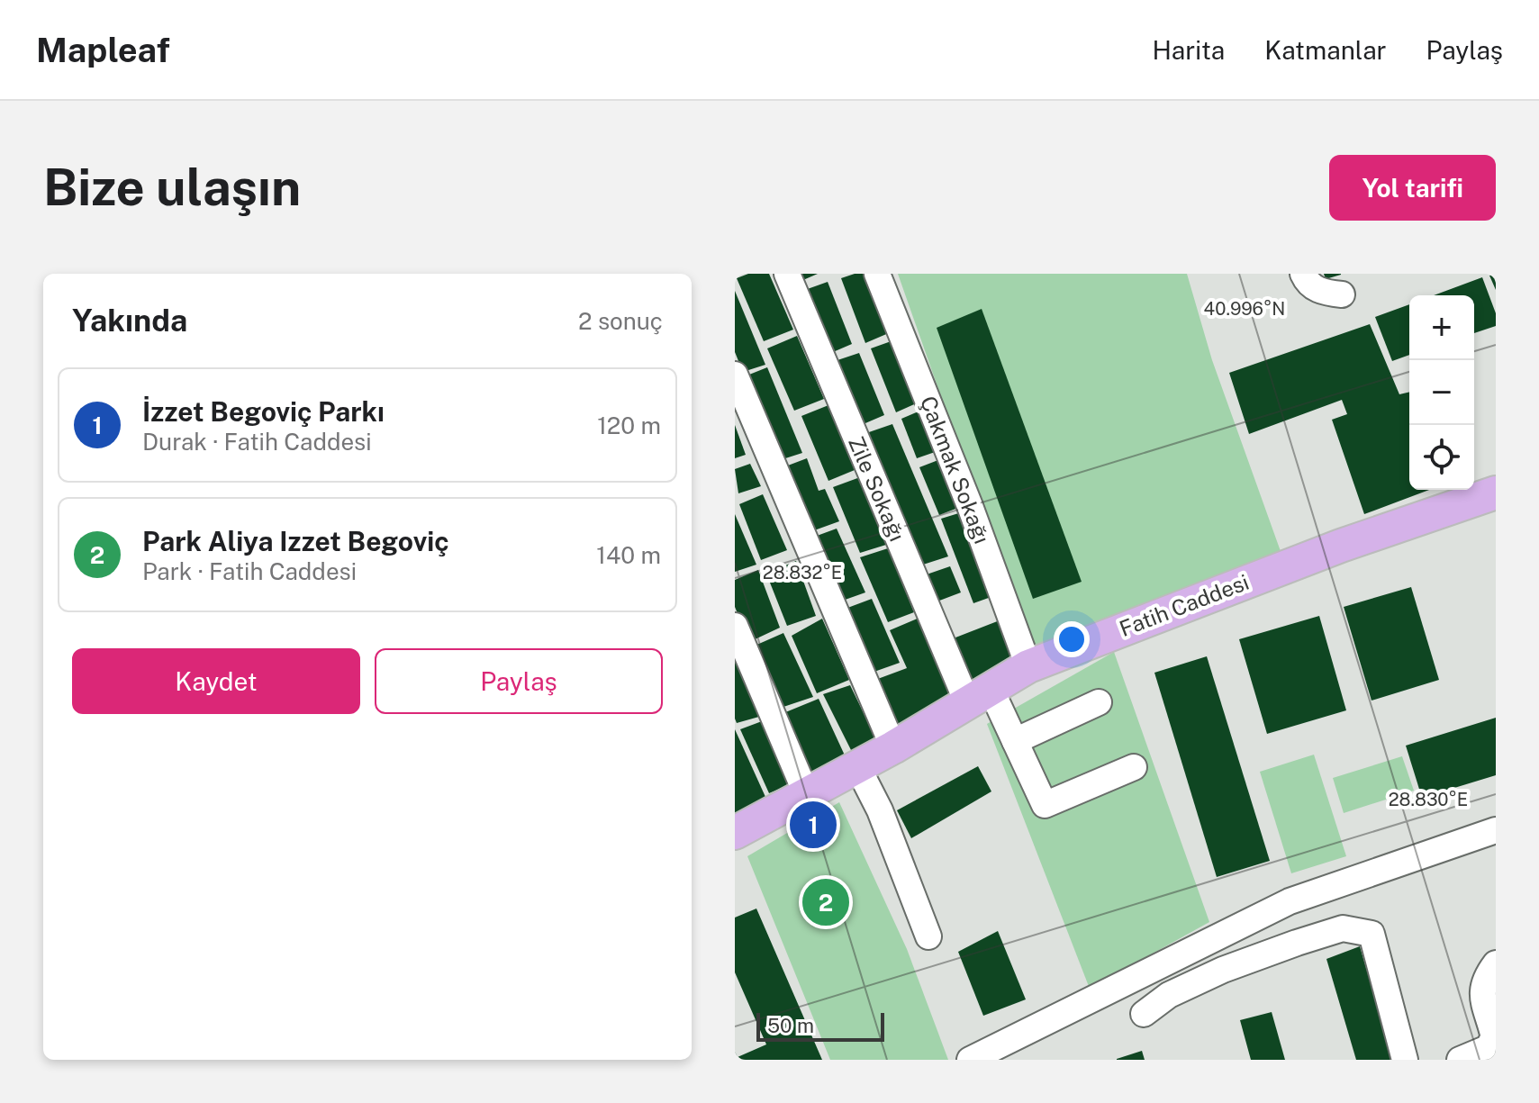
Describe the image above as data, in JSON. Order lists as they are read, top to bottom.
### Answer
{
  "streets": {
    "main road": ["Fatih Caddesi"],
    "street": ["Çakmak Sokağı", "Zile Sokağı"]
  },
  "crossings": [
    ["Çakmak Sokağı", "Fatih Caddesi"],
    ["Zile Sokağı", "Fatih Caddesi"]
  ],
  "scale_bar": "50 m",
  "page": {
    "header": "Mapleaf",
    "nav": ["Harita", "Katmanlar", "Paylaş"],
    "buttons": [
      "Yol tarifi",
      ["Kaydet", "Paylaş"]
    ],
    "title": "Bize ulaşın",
    "heading": ["Yakında", "2 sonuç"],
    "map_buttons": ["+", "−"],
    "list": [
      {
        "mark": "1",
        "name": "İzzet Begoviç Parkı",
        "note": "Durak · Fatih Caddesi",
        "value": "120 m"
      },
      {
        "mark": "2",
        "name": "Park Aliya Izzet Begoviç",
        "note": "Park · Fatih Caddesi",
        "value": "140 m"
      }
    ],
    "pins": ["1", "2"],
    "scale": "50 m"
  },
  "coordinates": ["40.996°N", "28.832°E", "28.830°E"]
}
